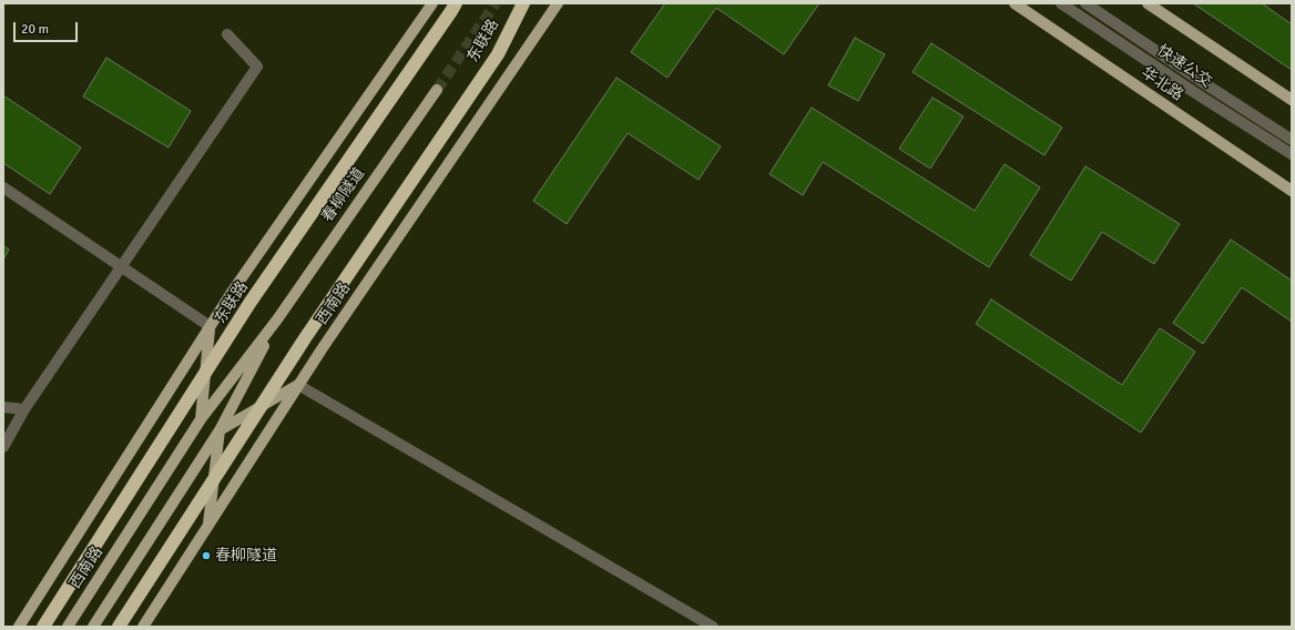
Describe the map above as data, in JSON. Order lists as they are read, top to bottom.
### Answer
{
  "streets": {
    "highway": ["东联路"],
    "main road": ["华北路", "春柳隧道", "西南路"],
    "street": ["快速公交"]
  },
  "crossings": [
    ["春柳隧道", "西南路"]
  ],
  "places": ["春柳隧道"],
  "scale_bar": "20 m"
}
